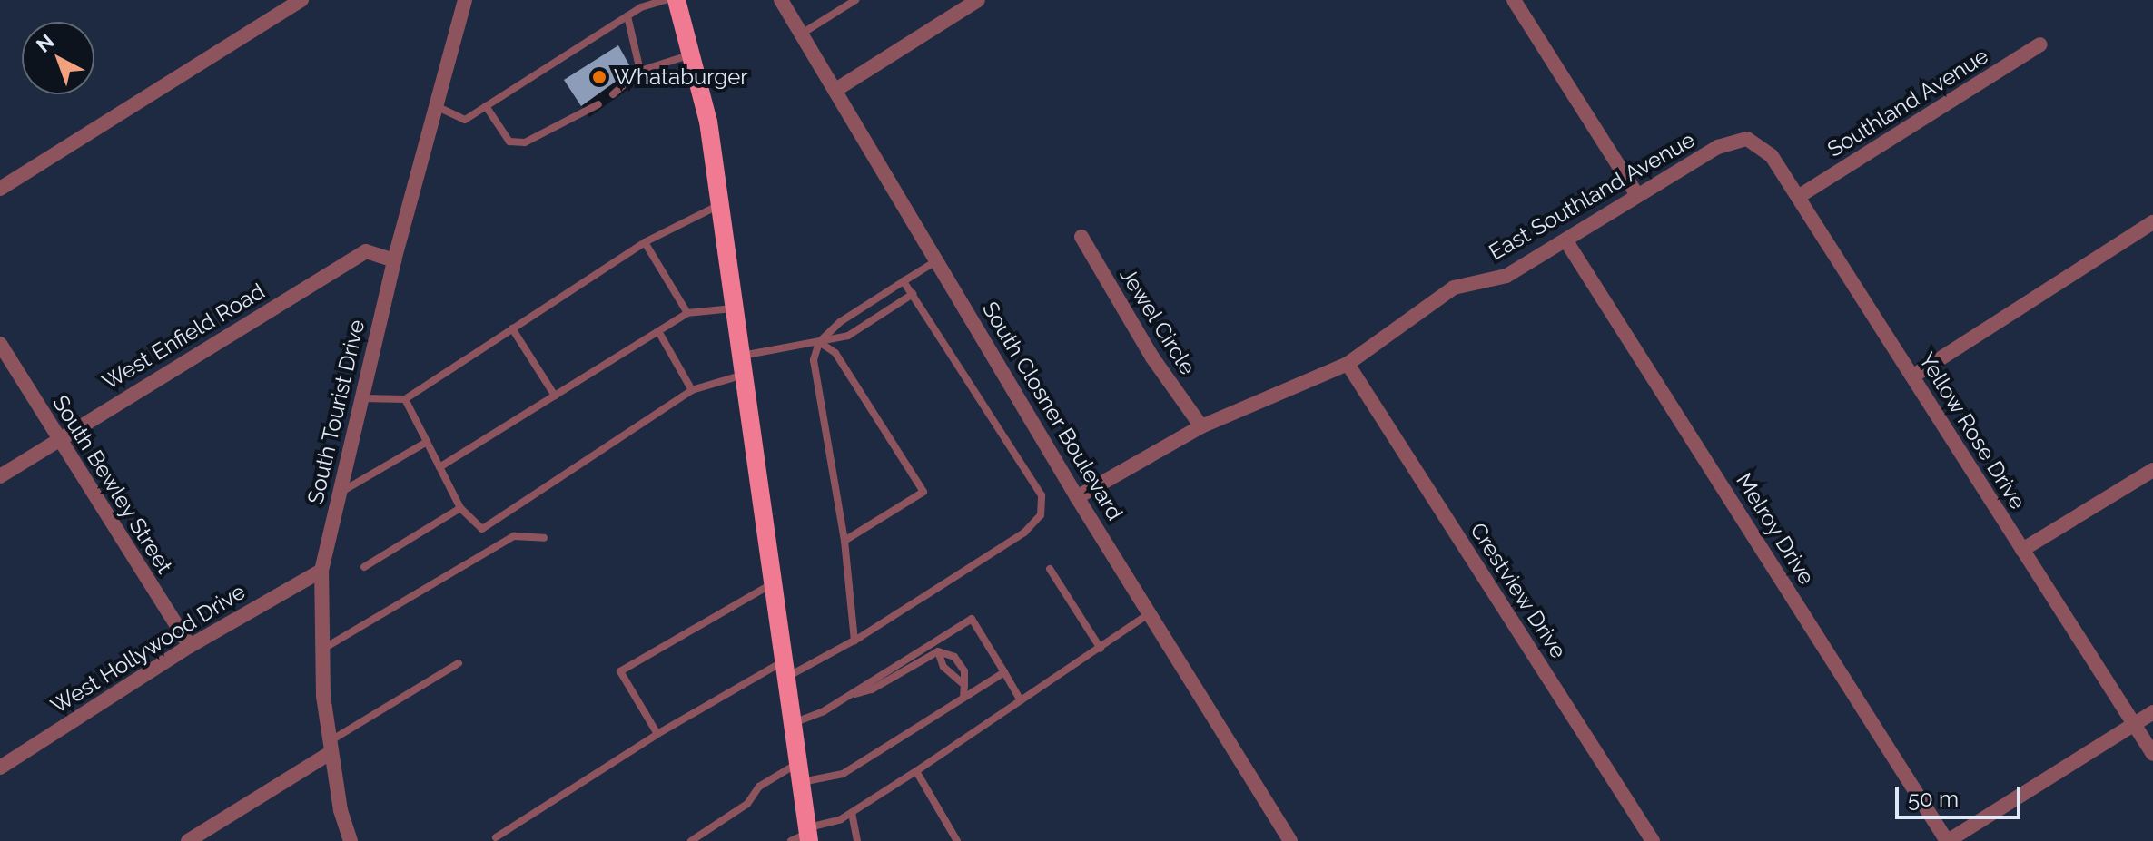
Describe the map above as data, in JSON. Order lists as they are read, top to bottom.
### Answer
{
  "streets": {
    "street": [
      "Southland Avenue",
      "East Southland Avenue",
      "Jewel Circle",
      "West Enfield Road",
      "South Closner Boulevard",
      "South Tourist Drive",
      "Yellow Rose Drive",
      "South Bewley Street",
      "Melroy Drive",
      "Crestview Drive",
      "West Hollywood Drive"
    ]
  },
  "crossings": [
    ["Southland Avenue", "Yellow Rose Drive"],
    ["East Southland Avenue", "Jewel Circle"],
    ["East Southland Avenue", "South Closner Boulevard"],
    ["East Southland Avenue", "Yellow Rose Drive"],
    ["East Southland Avenue", "Melroy Drive"],
    ["East Southland Avenue", "Crestview Drive"],
    ["West Enfield Road", "South Tourist Drive"],
    ["West Enfield Road", "South Bewley Street"],
    ["South Tourist Drive", "West Hollywood Drive"],
    ["South Bewley Street", "West Hollywood Drive"]
  ],
  "places": ["Whataburger"],
  "scale_bar": "50 m",
  "north": "top left"
}
